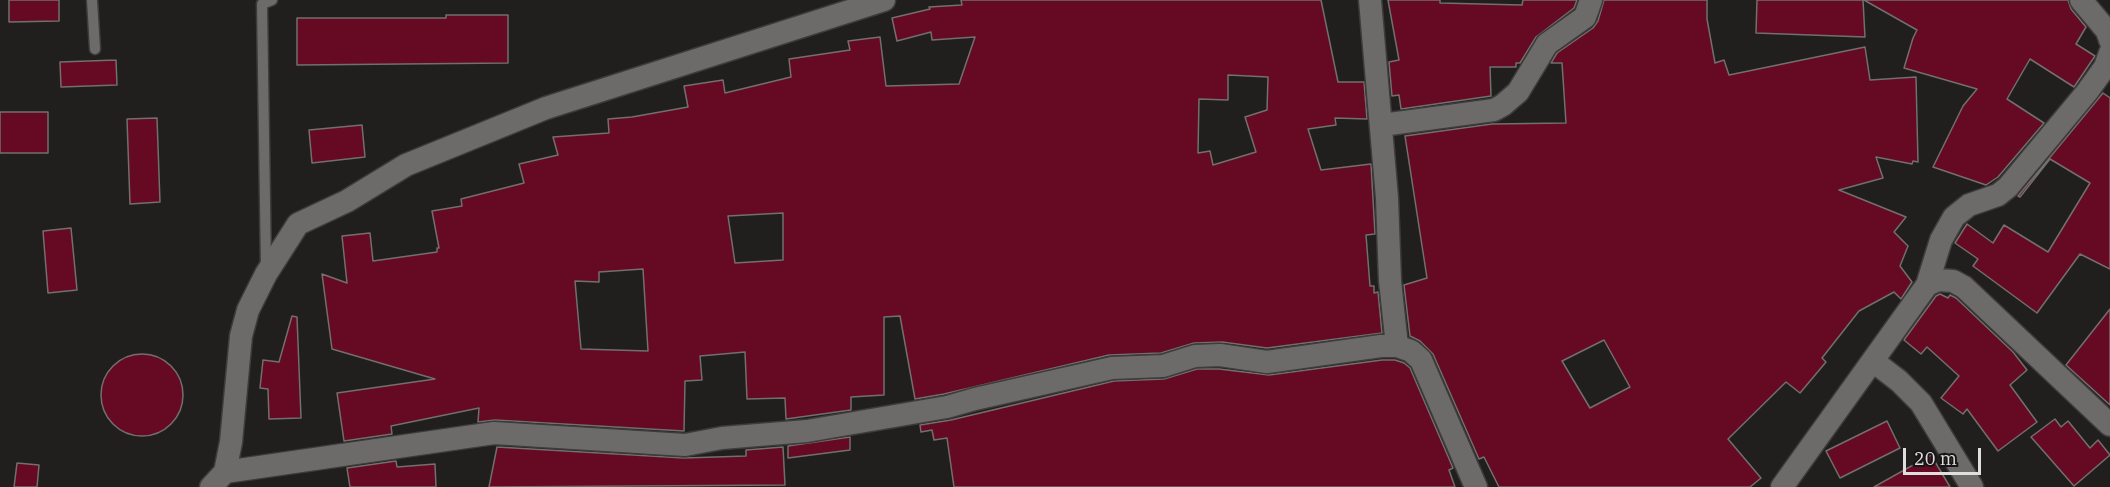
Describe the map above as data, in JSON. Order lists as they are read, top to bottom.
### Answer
{
  "scale_bar": "20 m"
}
